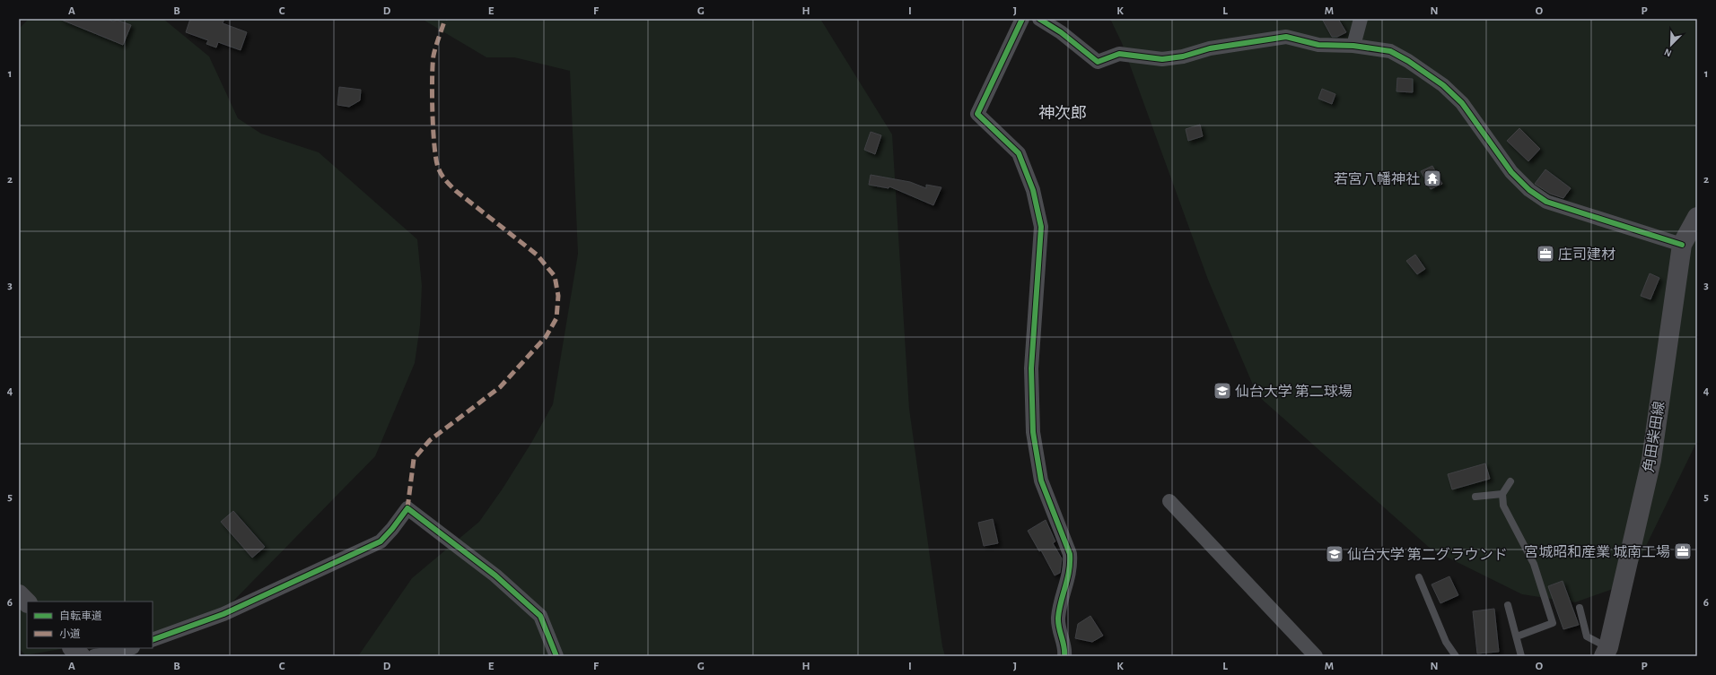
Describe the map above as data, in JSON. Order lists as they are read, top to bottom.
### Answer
{
  "streets": {
    "main road": ["角田柴田線"]
  },
  "districts": ["神次郎"],
  "places": {
    "temple": ["若宮八幡神社"],
    "office": ["庄司建材", "宮城昭和産業 城南工場"],
    "school or university": ["仙台大学 第二球場", "仙台大学 第二グラウンド"]
  },
  "legend": ["自転車道", "小道"],
  "north": "bottom left",
  "grid": {
    "columns": [
      "A",
      "B",
      "C",
      "D",
      "E",
      "F",
      "G",
      "H",
      "I",
      "J",
      "K",
      "L",
      "M",
      "N",
      "O",
      "P"
    ],
    "rows": [
      "1",
      "2",
      "3",
      "4",
      "5",
      "6"
    ]
  }
}
